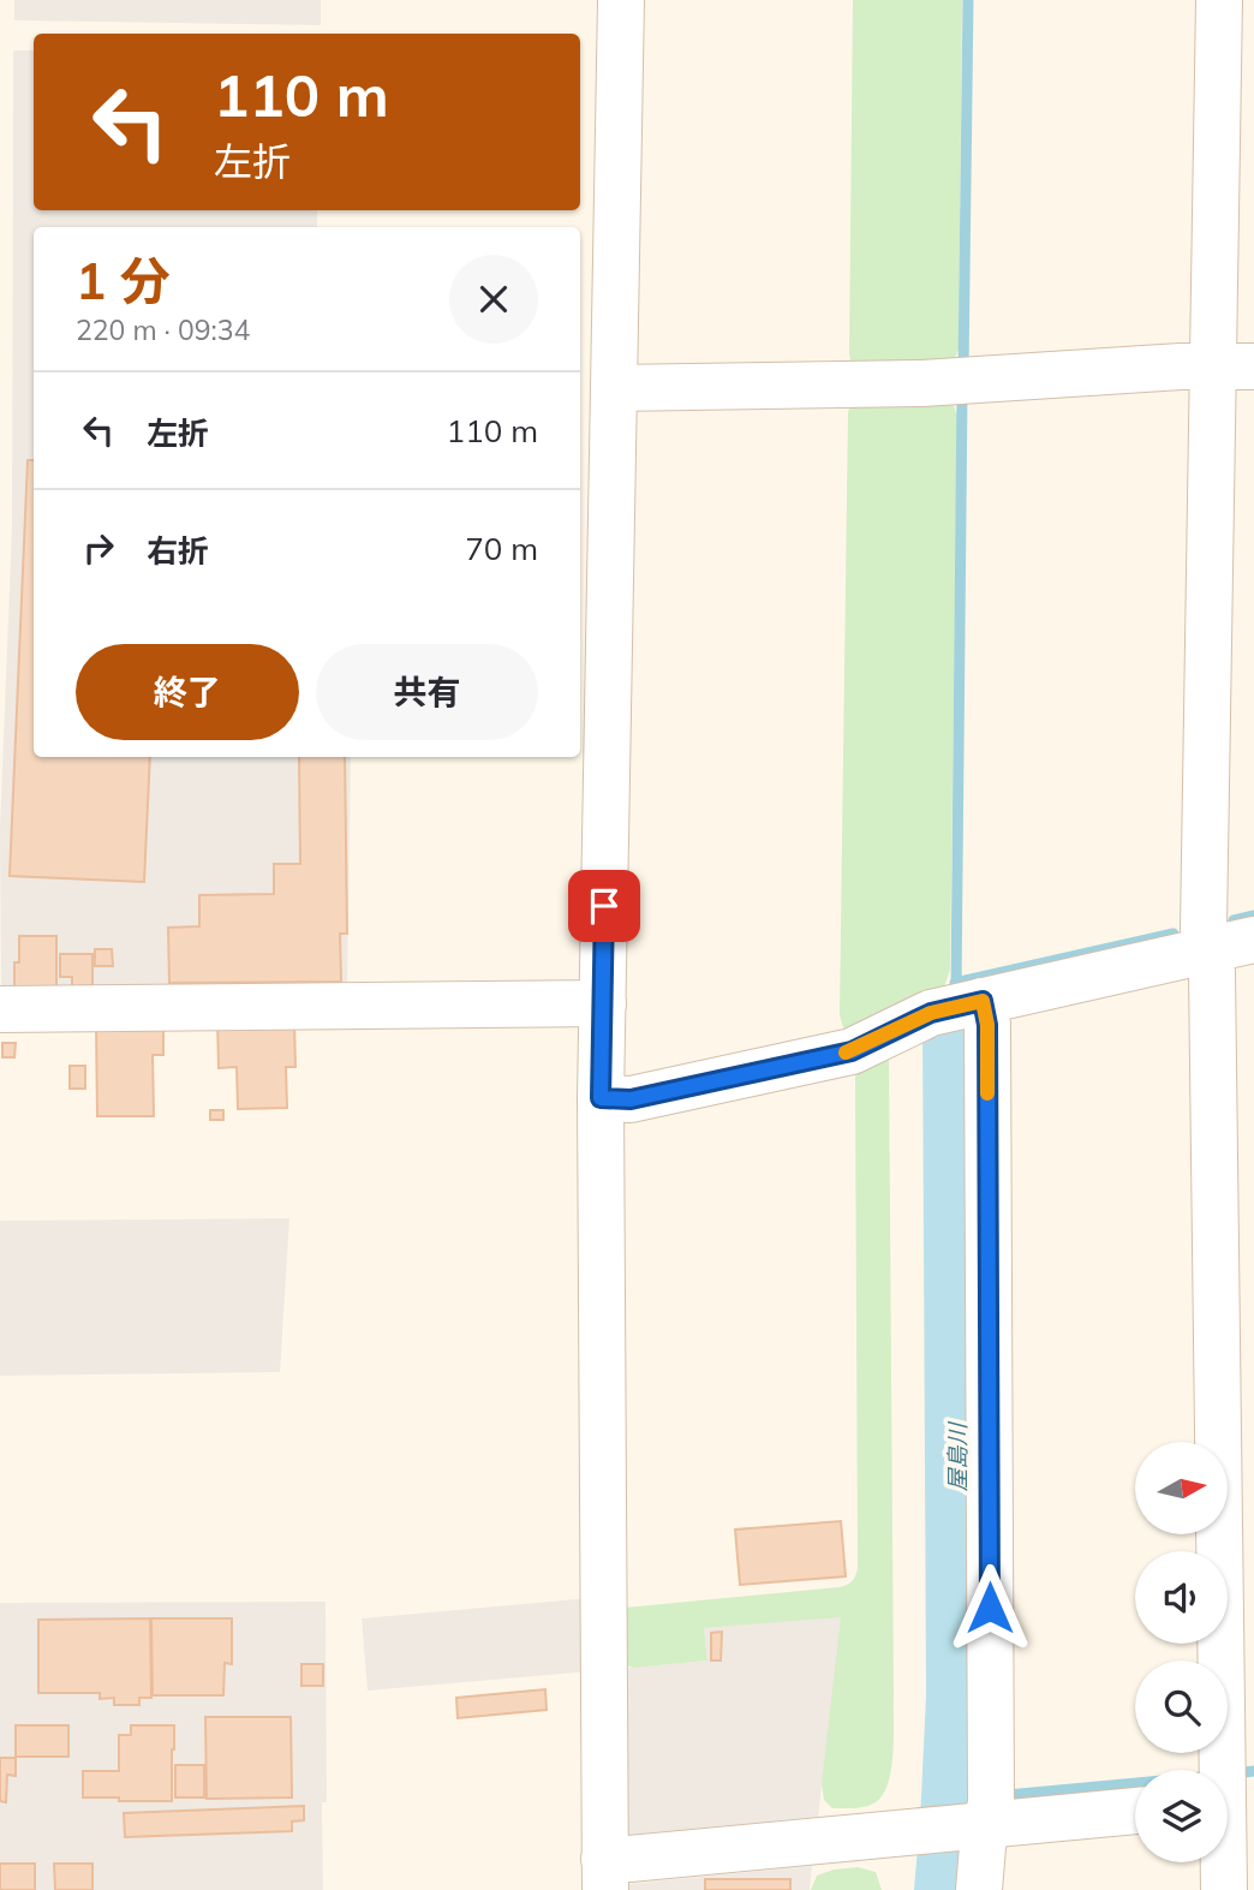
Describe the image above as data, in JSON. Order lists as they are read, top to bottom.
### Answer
{
  "water": ["屋島川"],
  "north": "right",
  "page": {
    "turn": ["110 m", "左折"],
    "heading": ["1 分", "220 m · 09:34"],
    "list": [
      {
        "name": "左折",
        "value": "110 m"
      },
      {
        "name": "右折",
        "value": "70 m"
      }
    ],
    "buttons": ["終了", "共有"]
  }
}
